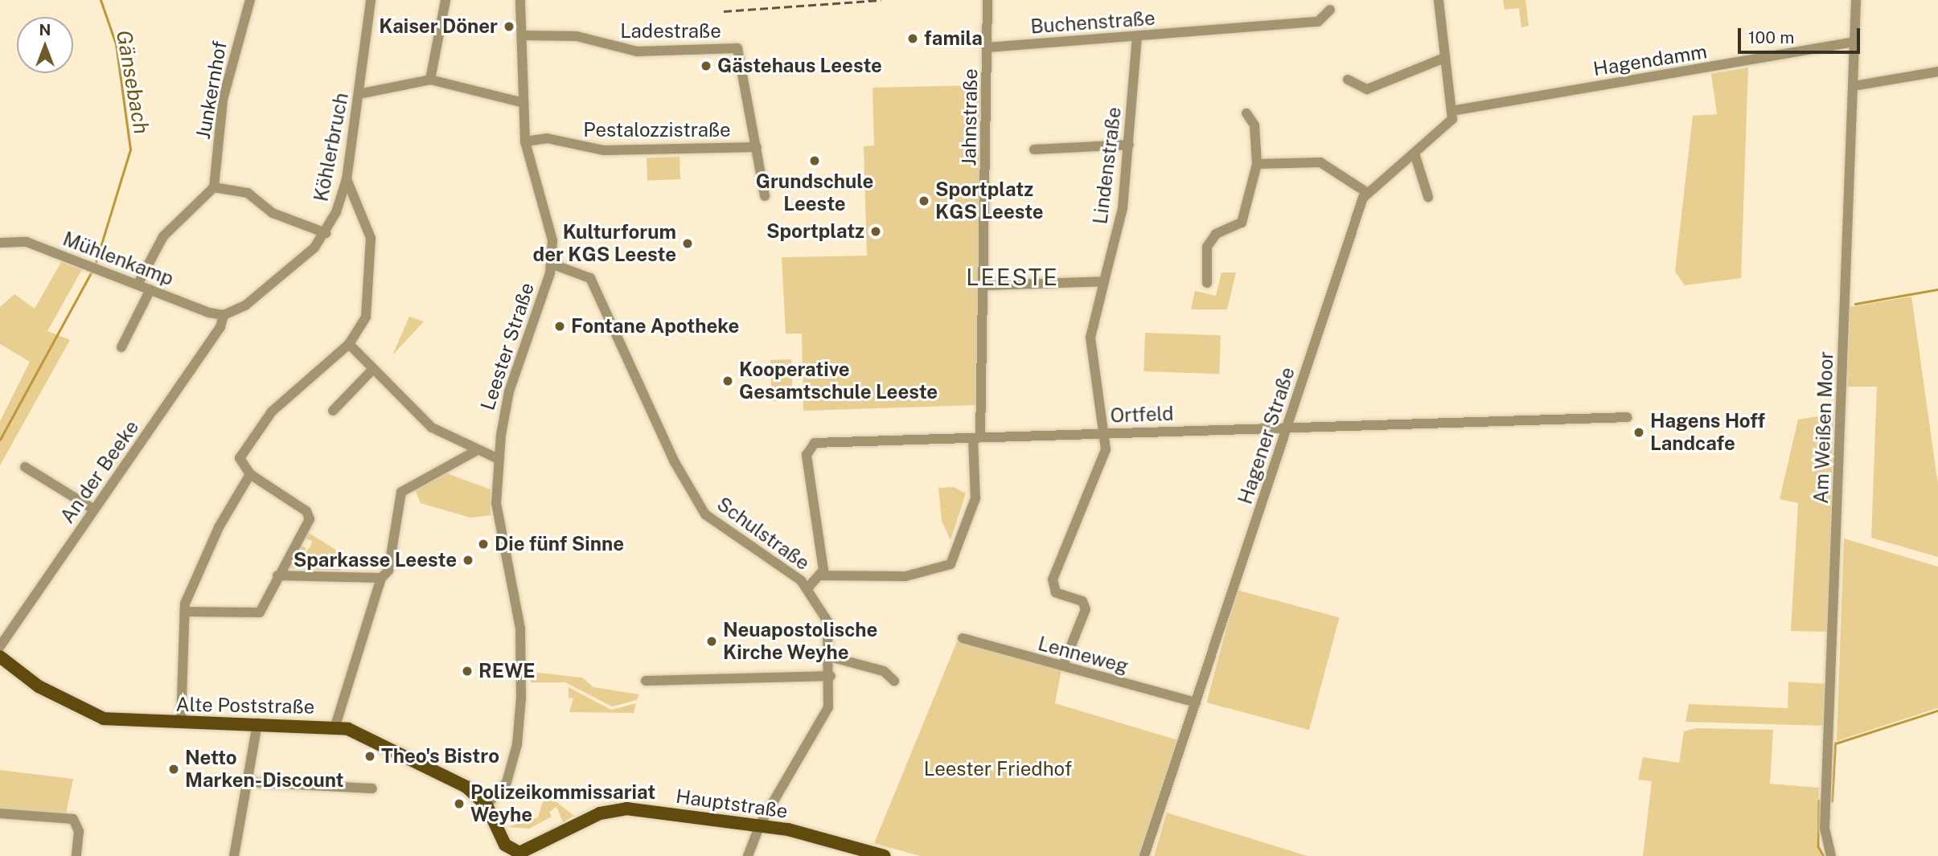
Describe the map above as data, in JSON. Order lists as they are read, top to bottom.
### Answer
{
  "streets": {
    "main road": ["Alte Poststraße", "Hauptstraße"],
    "street": [
      "Buchenstraße",
      "Ladestraße",
      "Hagendamm",
      "Junkernhof",
      "Jahnstraße",
      "Pestalozzistraße",
      "Köhlerbruch",
      "Lindenstraße",
      "Mühlenkamp",
      "Leester Straße",
      "Ortfeld",
      "Am Weißen Moor",
      "Hagener Straße",
      "An der Beeke",
      "Schulstraße",
      "Lenneweg"
    ]
  },
  "crossings": [
    ["Buchenstraße", "Jahnstraße"],
    ["Buchenstraße", "Lindenstraße"],
    ["Ladestraße", "Pestalozzistraße"],
    ["Ladestraße", "Leester Straße"],
    ["Hagendamm", "Am Weißen Moor"],
    ["Jahnstraße", "Ortfeld"],
    ["Pestalozzistraße", "Leester Straße"],
    ["Köhlerbruch", "Mühlenkamp"],
    ["Köhlerbruch", "An der Beeke"],
    ["Lindenstraße", "Ortfeld"],
    ["Mühlenkamp", "An der Beeke"],
    ["Leester Straße", "Schulstraße"],
    ["Leester Straße", "Alte Poststraße"],
    ["Ortfeld", "Hagener Straße"],
    ["Hagener Straße", "Lenneweg"],
    ["Schulstraße", "Hauptstraße"]
  ],
  "districts": ["LEESTE"],
  "water": ["Gänsebach"],
  "parks": ["Leester Friedhof"],
  "places": [
    "Kaiser Döner",
    "famila",
    "Gästehaus Leeste",
    "Grundschule Leeste",
    "Sportplatz KGS Leeste",
    "Sportplatz",
    "Kulturforum der KGS Leeste",
    "Fontane Apotheke",
    "Kooperative Gesamtschule Leeste",
    "Hagens Hoff Landcafe",
    "Die fünf Sinne",
    "Sparkasse Leeste",
    "Neuapostolische Kirche Weyhe",
    "REWE",
    "Theo's Bistro",
    "Netto Marken-Discount",
    "Polizeikommissariat Weyhe"
  ],
  "scale_bar": "100 m",
  "north": "top"
}
